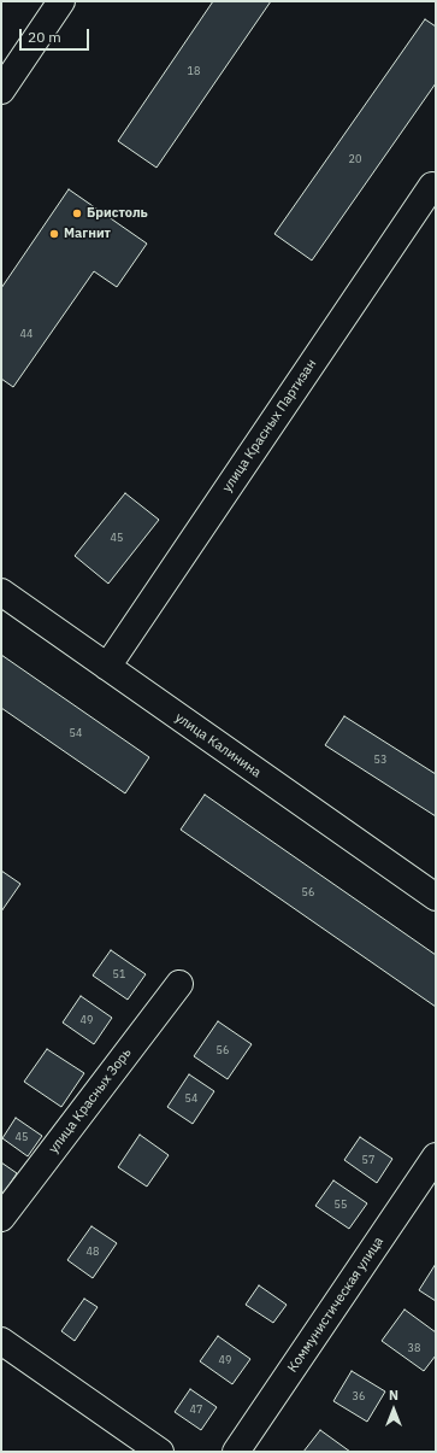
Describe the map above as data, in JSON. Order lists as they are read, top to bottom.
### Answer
{
  "streets": {
    "street": [
      "улица Красных Партизан",
      "улица Калинина",
      "улица Красных Зорь",
      "Коммунистическая улица"
    ]
  },
  "crossings": [
    ["улица Красных Партизан", "улица Калинина"]
  ],
  "places": ["Бристоль", "Магнит"],
  "house_numbers": [
    "18",
    "20",
    "44",
    "45",
    "54",
    "53",
    "56",
    "51",
    "49",
    "56",
    "54",
    "45",
    "57",
    "55",
    "48",
    "38",
    "49",
    "36",
    "47"
  ],
  "scale_bar": "20 m",
  "north": "top"
}
